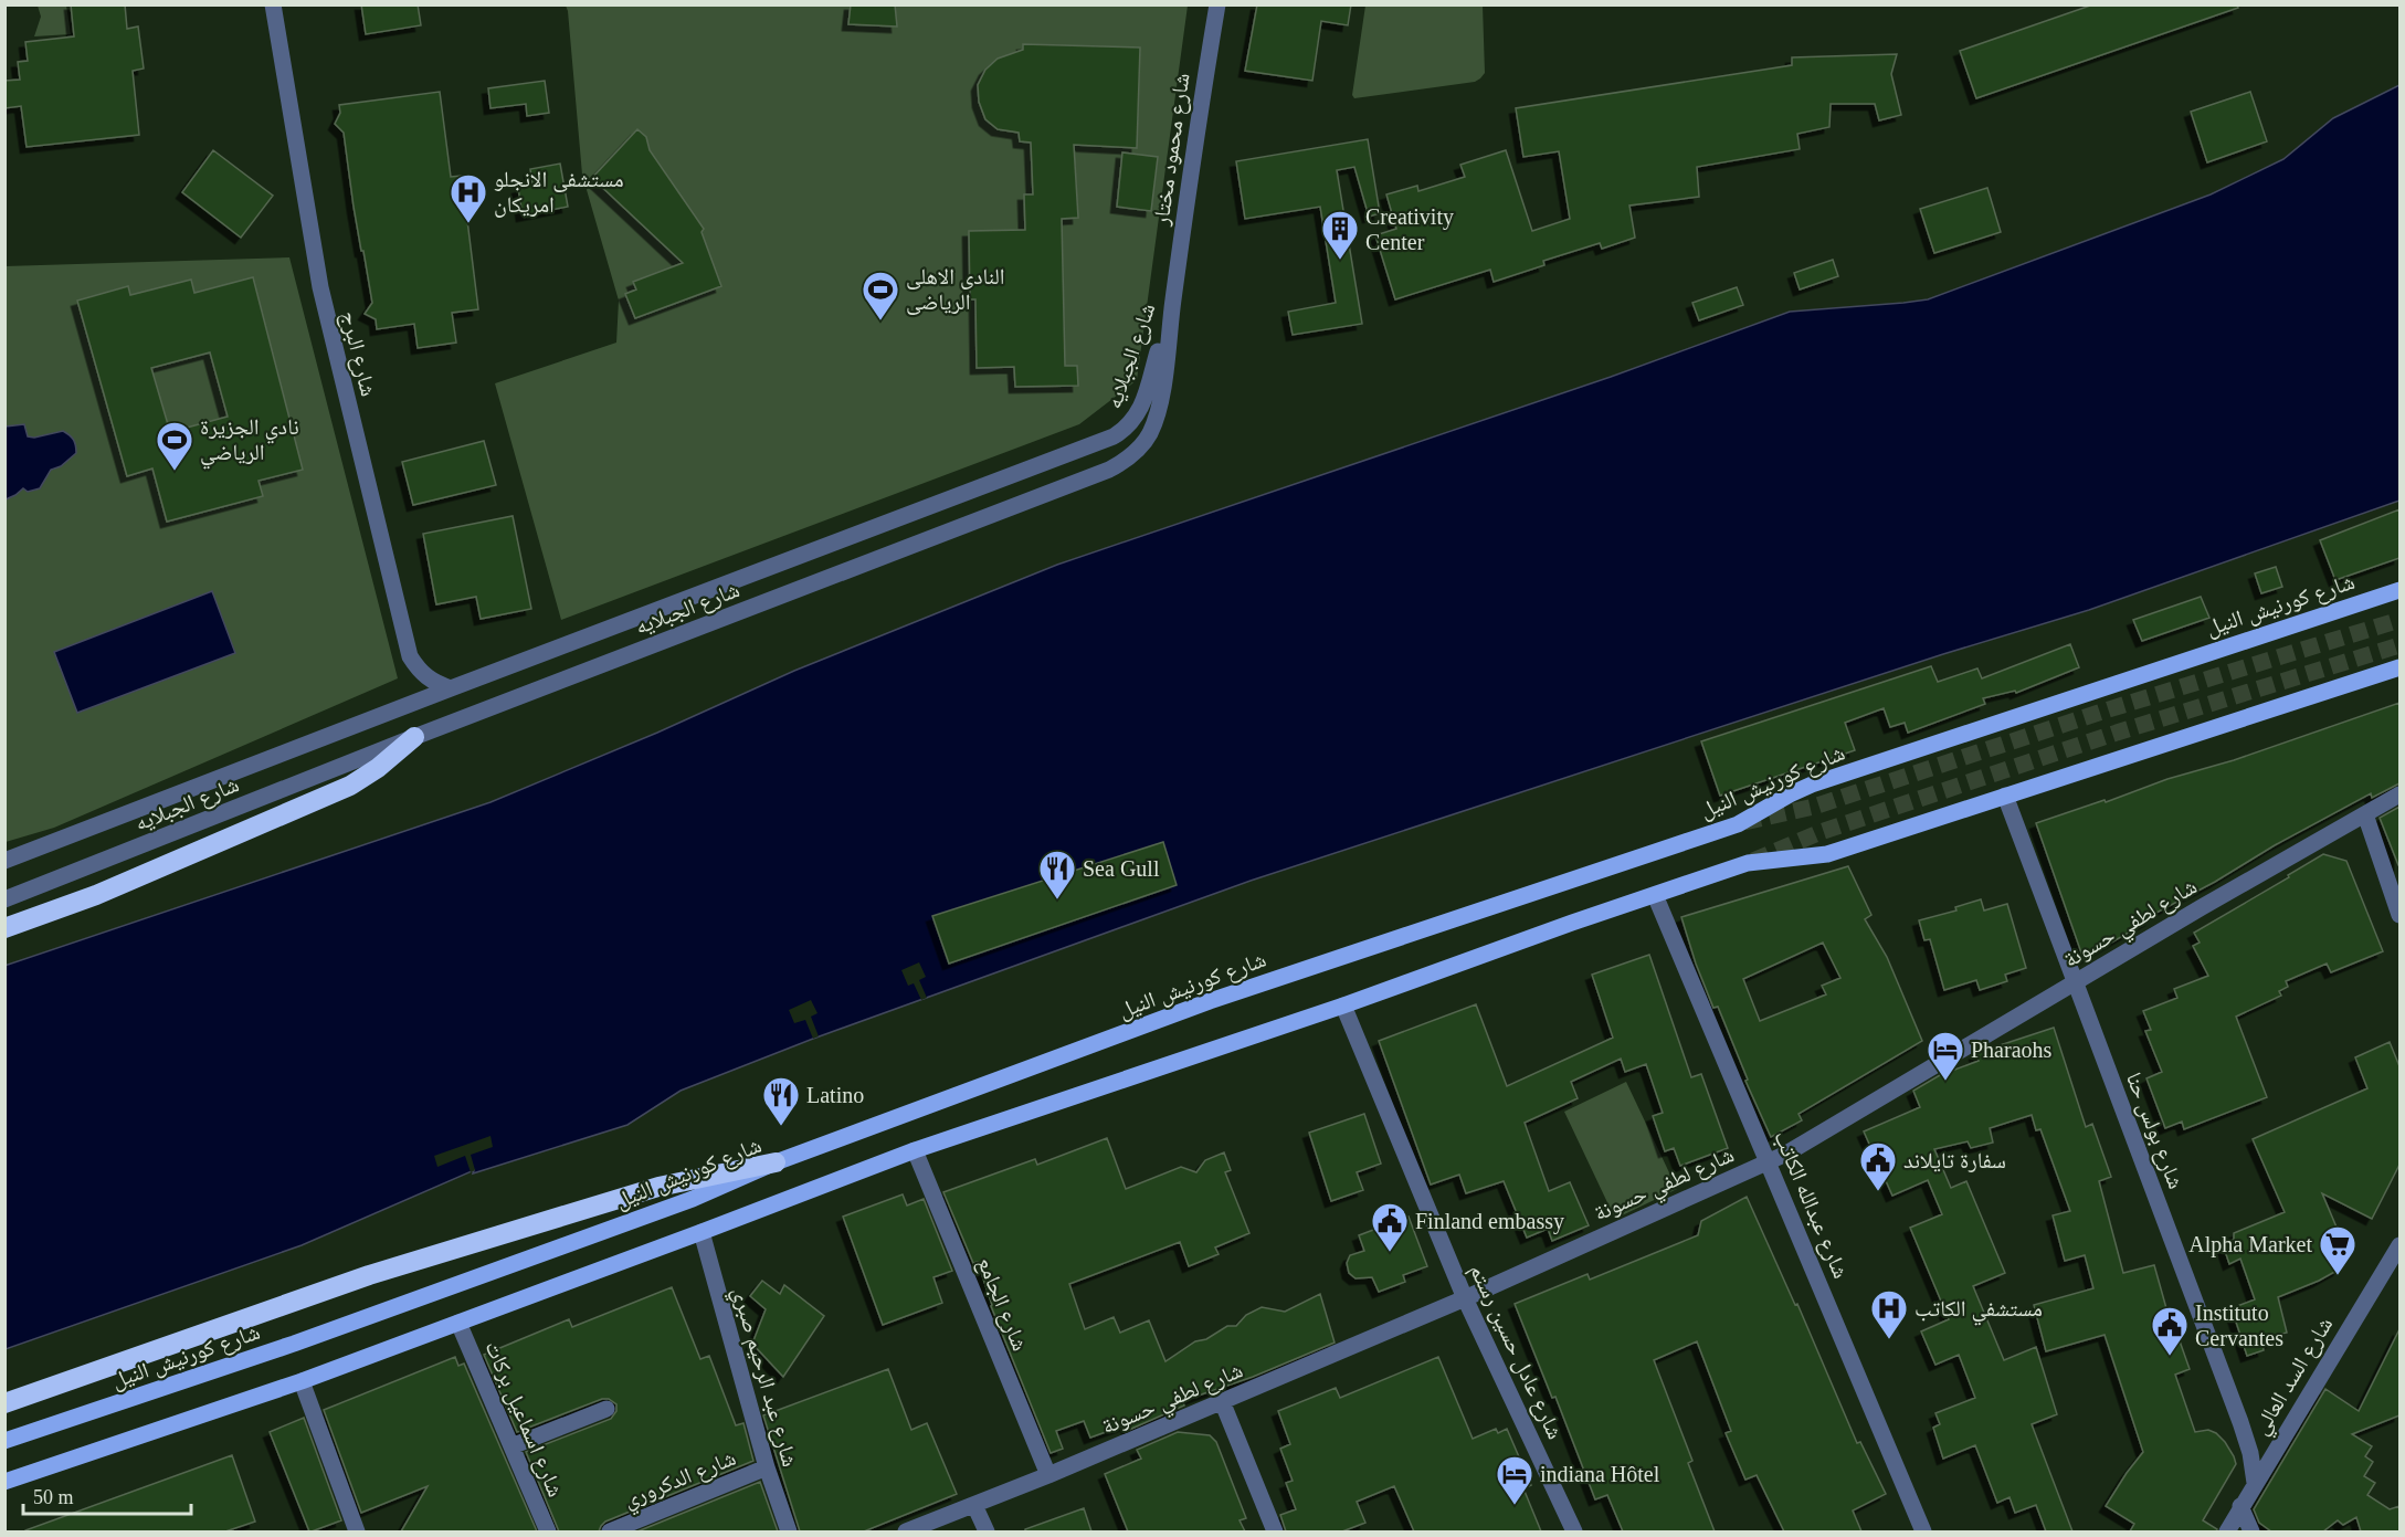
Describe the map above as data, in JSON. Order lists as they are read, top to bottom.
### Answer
{
  "streets": {
    "main road": ["شارع كورنيش النيل"],
    "street": [
      "شارع محمود مختار",
      "شارع البرج",
      "شارع الجبلايه",
      "شارع لطفي حسونة",
      "شارع بولس حنا",
      "شارع عبدالله الكاتب",
      "شارع الجامع",
      "شارع عادل حسين رستم",
      "شارع السد العالي",
      "شارع عبد الرحيم صبري",
      "شارع اسماعيل بركات",
      "شارع الدكروري"
    ]
  },
  "crossings": [
    ["شارع محمود مختار", "شارع الجبلايه"],
    ["شارع البرج", "شارع الجبلايه"],
    ["شارع لطفي حسونة", "شارع بولس حنا"],
    ["شارع لطفي حسونة", "شارع عبدالله الكاتب"],
    ["شارع لطفي حسونة", "شارع الجامع"],
    ["شارع لطفي حسونة", "شارع عادل حسين رستم"],
    ["شارع بولس حنا", "شارع السد العالي"],
    ["شارع عبد الرحيم صبري", "شارع الدكروري"]
  ],
  "places": {
    "hospital": ["مستشفى الانجلو امريكان", "مستشفي الكاتب"],
    "building": ["Creativity Center"],
    "sports": ["النادى الاهلى الرياضى", "نادي الجزيرة الرياضي"],
    "restaurant": ["Sea Gull", "Latino"],
    "hotel": ["Pharaohs", "indiana Hôtel"],
    "public building": ["سفارة تايلاند", "Finland embassy", "Instituto Cervantes"],
    "supermarket": ["Alpha Market"]
  },
  "scale_bar": "50 m"
}
